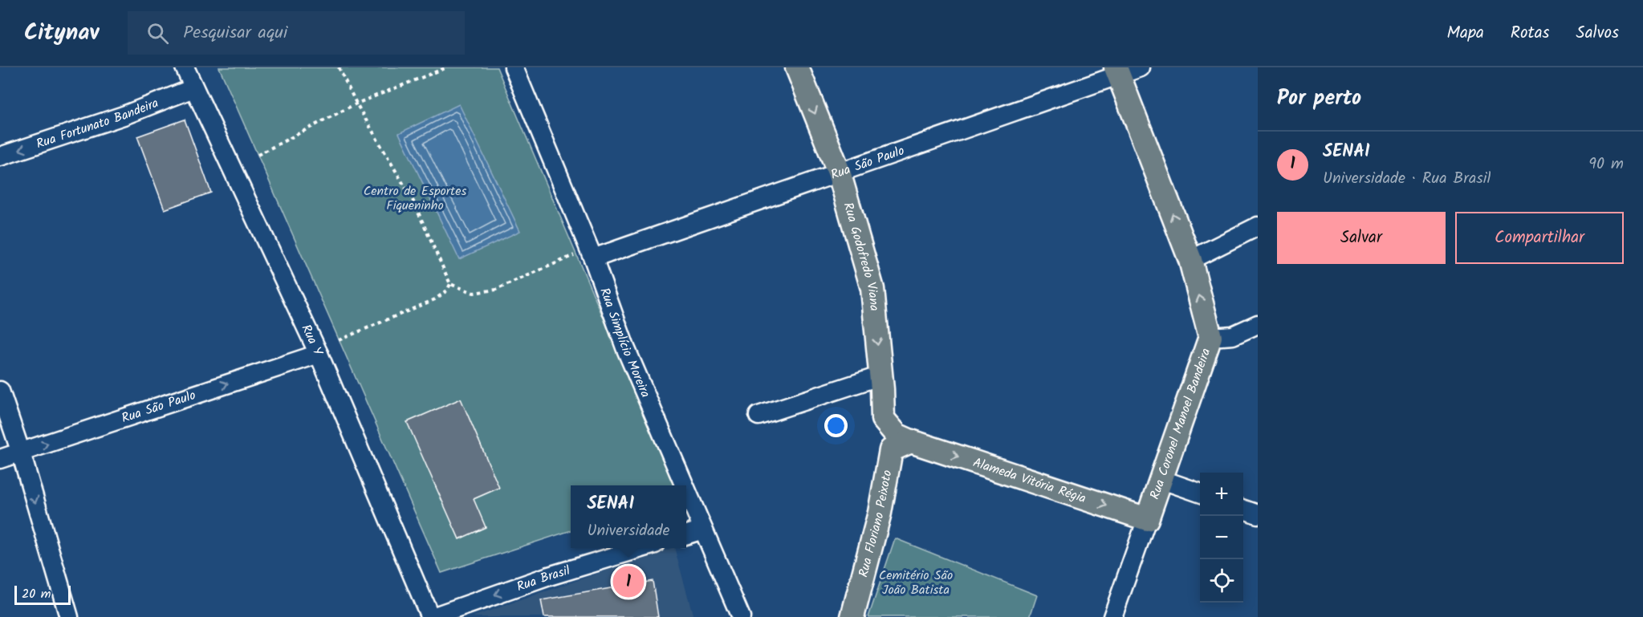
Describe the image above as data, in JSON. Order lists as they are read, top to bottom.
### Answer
{
  "streets": {
    "main road": [
      "Rua Godofredo Viana",
      "Rua Coronel Manoel Bandeira",
      "Alameda Vitória Régia",
      "Rua Floriano Peixoto"
    ],
    "street": [
      "Rua Fortunato Bandeira",
      "Rua São Paulo",
      "Rua Y",
      "Rua Simplício Moreira",
      "Rua Brasil"
    ]
  },
  "crossings": [
    ["Rua Fortunato Bandeira", "Rua Y"],
    ["Rua São Paulo", "Rua Godofredo Viana"],
    ["Rua São Paulo", "Rua Y"],
    ["Rua São Paulo", "Rua Simplício Moreira"],
    ["Rua São Paulo", "Rua Coronel Manoel Bandeira"],
    ["Rua Godofredo Viana", "Alameda Vitória Régia"],
    ["Rua Godofredo Viana", "Rua Floriano Peixoto"],
    ["Rua Y", "Rua Brasil"],
    ["Rua Coronel Manoel Bandeira", "Alameda Vitória Régia"],
    ["Alameda Vitória Régia", "Rua Floriano Peixoto"]
  ],
  "one_way": [
    "Rua Fortunato Bandeira",
    "Rua Godofredo Viana",
    "Rua Coronel Manoel Bandeira",
    "Alameda Vitória Régia",
    "Rua Brasil"
  ],
  "parks": ["Centro de Esportes Fiqueninho", "Cemitério São João Batista"],
  "scale_bar": "20 m",
  "page": {
    "header": "Citynav",
    "search": "Pesquisar aqui",
    "nav": ["Mapa", "Rotas", "Salvos"],
    "heading": "Por perto",
    "list": [
      {
        "mark": "1",
        "name": "SENAI",
        "note": "Universidade · Rua Brasil",
        "value": "90 m"
      }
    ],
    "buttons": ["Salvar", "Compartilhar"],
    "map_buttons": ["+", "−"],
    "popup": ["SENAI", "Universidade"],
    "pins": "1",
    "scale": "20 m"
  }
}
